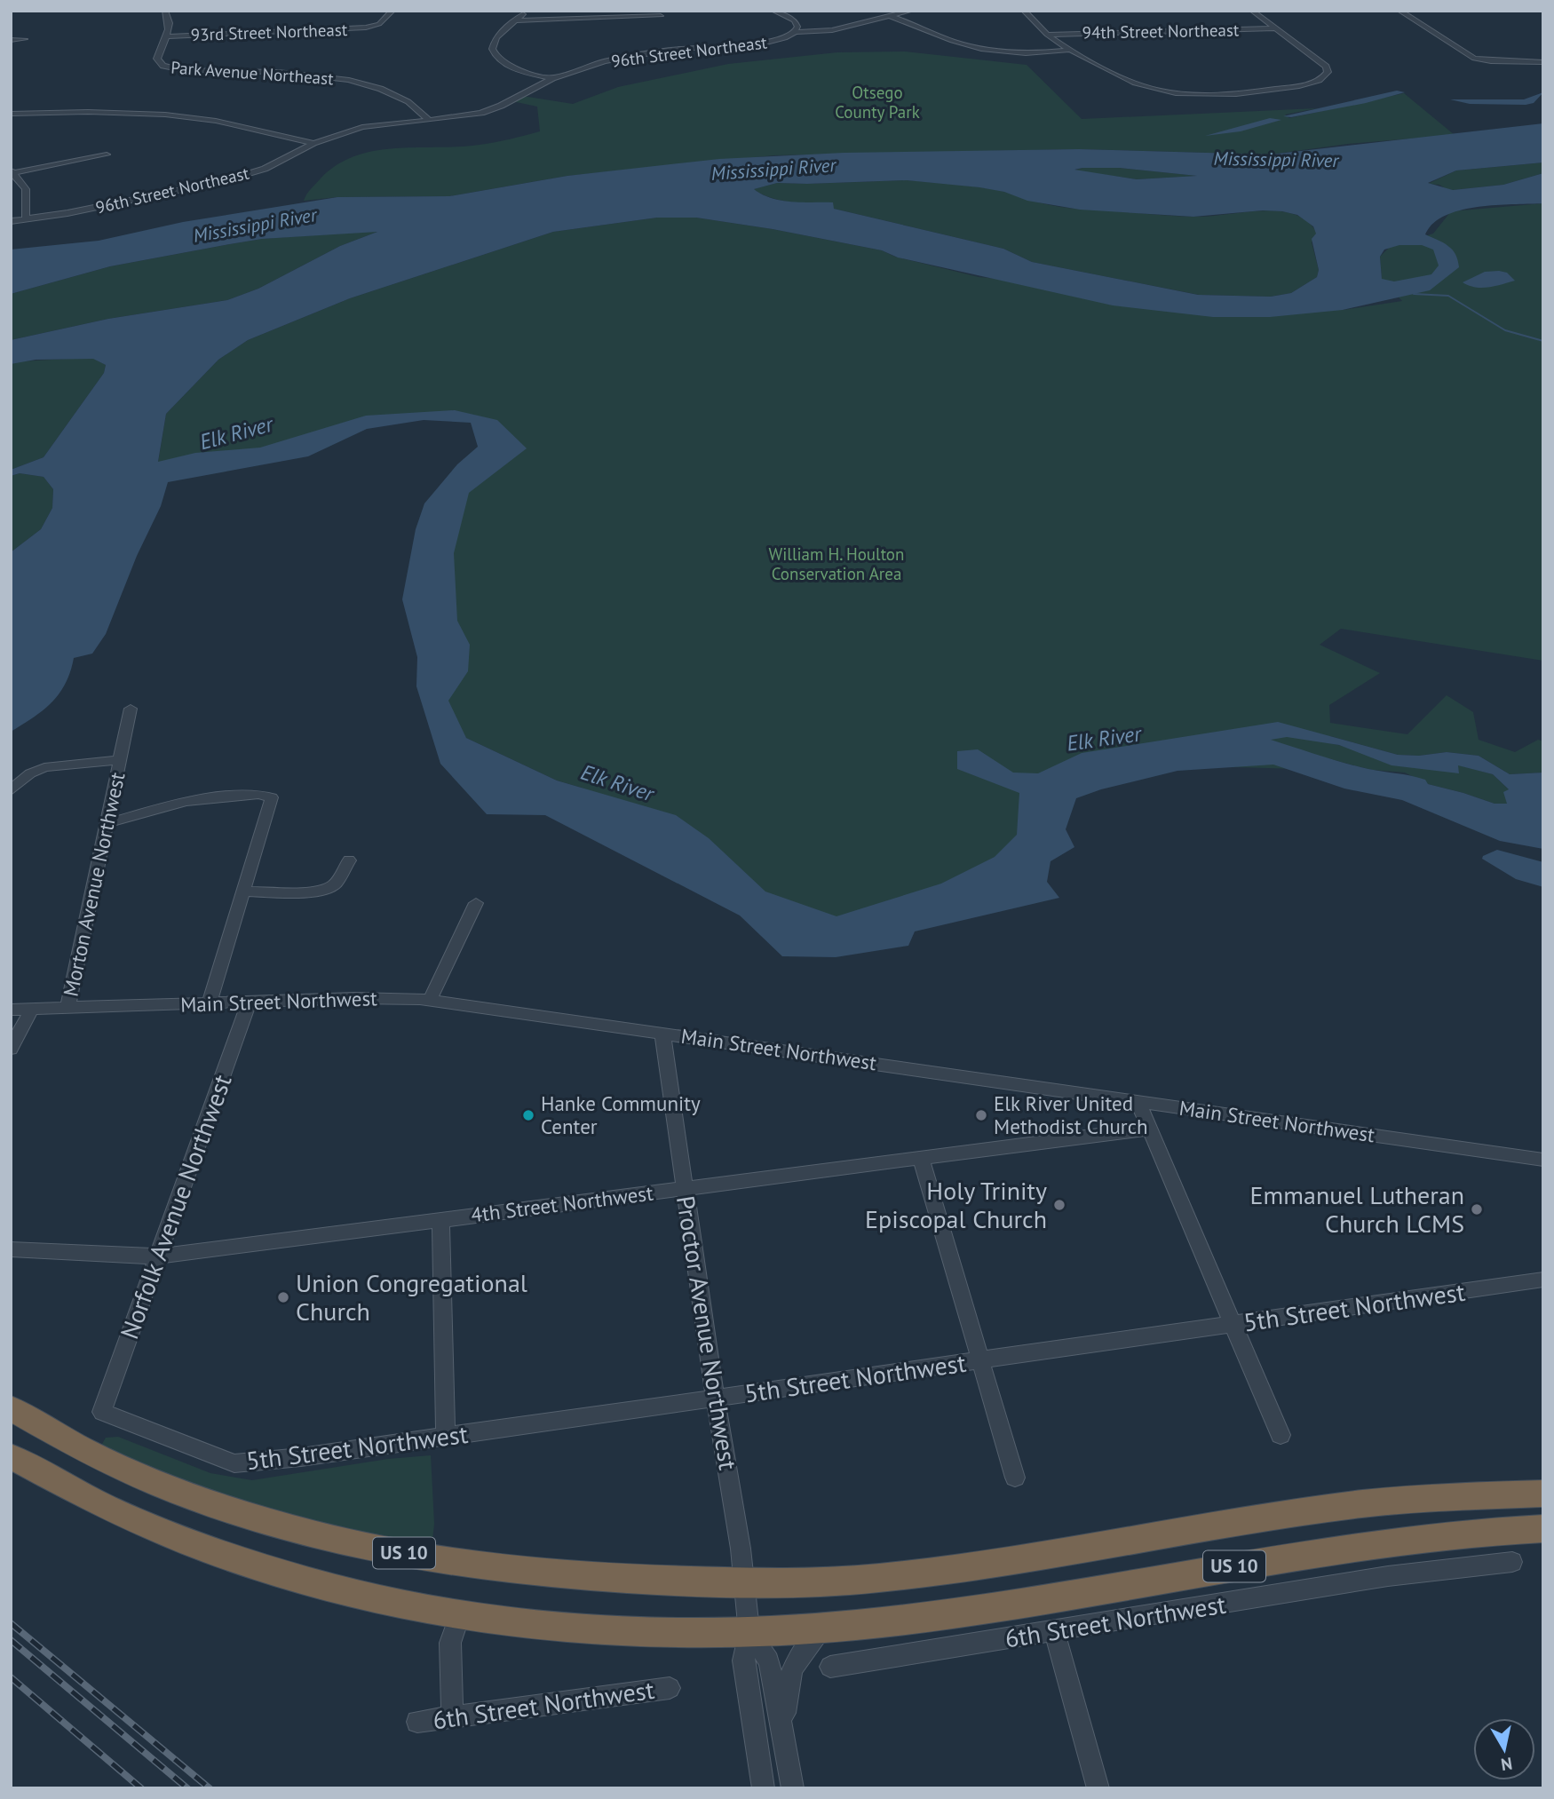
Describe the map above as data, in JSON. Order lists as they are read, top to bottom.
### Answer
{
  "streets": {
    "highway": ["US 10"],
    "street": [
      "94th Street Northeast",
      "93rd Street Northeast",
      "96th Street Northeast",
      "Park Avenue Northeast",
      "Morton Avenue Northwest",
      "Main Street Northwest",
      "4th Street Northwest",
      "Norfolk Avenue Northwest",
      "5th Street Northwest",
      "Proctor Avenue Northwest",
      "6th Street Northwest"
    ]
  },
  "crossings": [
    ["93rd Street Northeast", "Park Avenue Northeast"],
    ["96th Street Northeast", "Park Avenue Northeast"],
    ["Morton Avenue Northwest", "Main Street Northwest"],
    ["Main Street Northwest", "Norfolk Avenue Northwest"],
    ["Main Street Northwest", "Proctor Avenue Northwest"],
    ["4th Street Northwest", "Norfolk Avenue Northwest"],
    ["4th Street Northwest", "Proctor Avenue Northwest"],
    ["Norfolk Avenue Northwest", "5th Street Northwest"],
    ["5th Street Northwest", "Proctor Avenue Northwest"],
    ["Proctor Avenue Northwest", "US 10"]
  ],
  "water": ["Mississippi River", "Elk River"],
  "parks": ["Otsego County Park", "William H. Houlton Conservation Area"],
  "places": [
    "Hanke Community Center",
    "Elk River United Methodist Church",
    "Holy Trinity Episcopal Church",
    "Emmanuel Lutheran Church LCMS",
    "Union Congregational Church"
  ],
  "north": "bottom"
}
